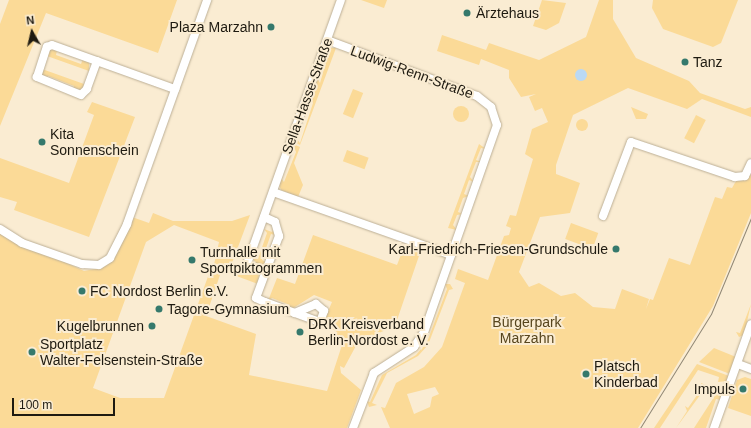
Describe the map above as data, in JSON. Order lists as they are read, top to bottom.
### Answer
{
  "streets": {
    "street": ["Ludwig-Renn-Straße", "Sella-Hasse-Straße"]
  },
  "crossings": [
    ["Ludwig-Renn-Straße", "Sella-Hasse-Straße"]
  ],
  "parks": ["Bürgerpark Marzahn"],
  "places": [
    "Ärztehaus",
    "Plaza Marzahn",
    "Tanz",
    "Kita Sonnenschein",
    "Karl-Friedrich-Friesen-Grundschule",
    "Turnhalle mit Sportpiktogrammen",
    "FC Nordost Berlin e.V.",
    "Tagore-Gymnasium",
    "Kugelbrunnen",
    "DRK Kreisverband Berlin-Nordost e. V.",
    "Sportplatz Walter-Felsenstein-Straße",
    "Platsch Kinderbad",
    "Impuls"
  ],
  "scale_bar": "100 m",
  "north": "top"
}
